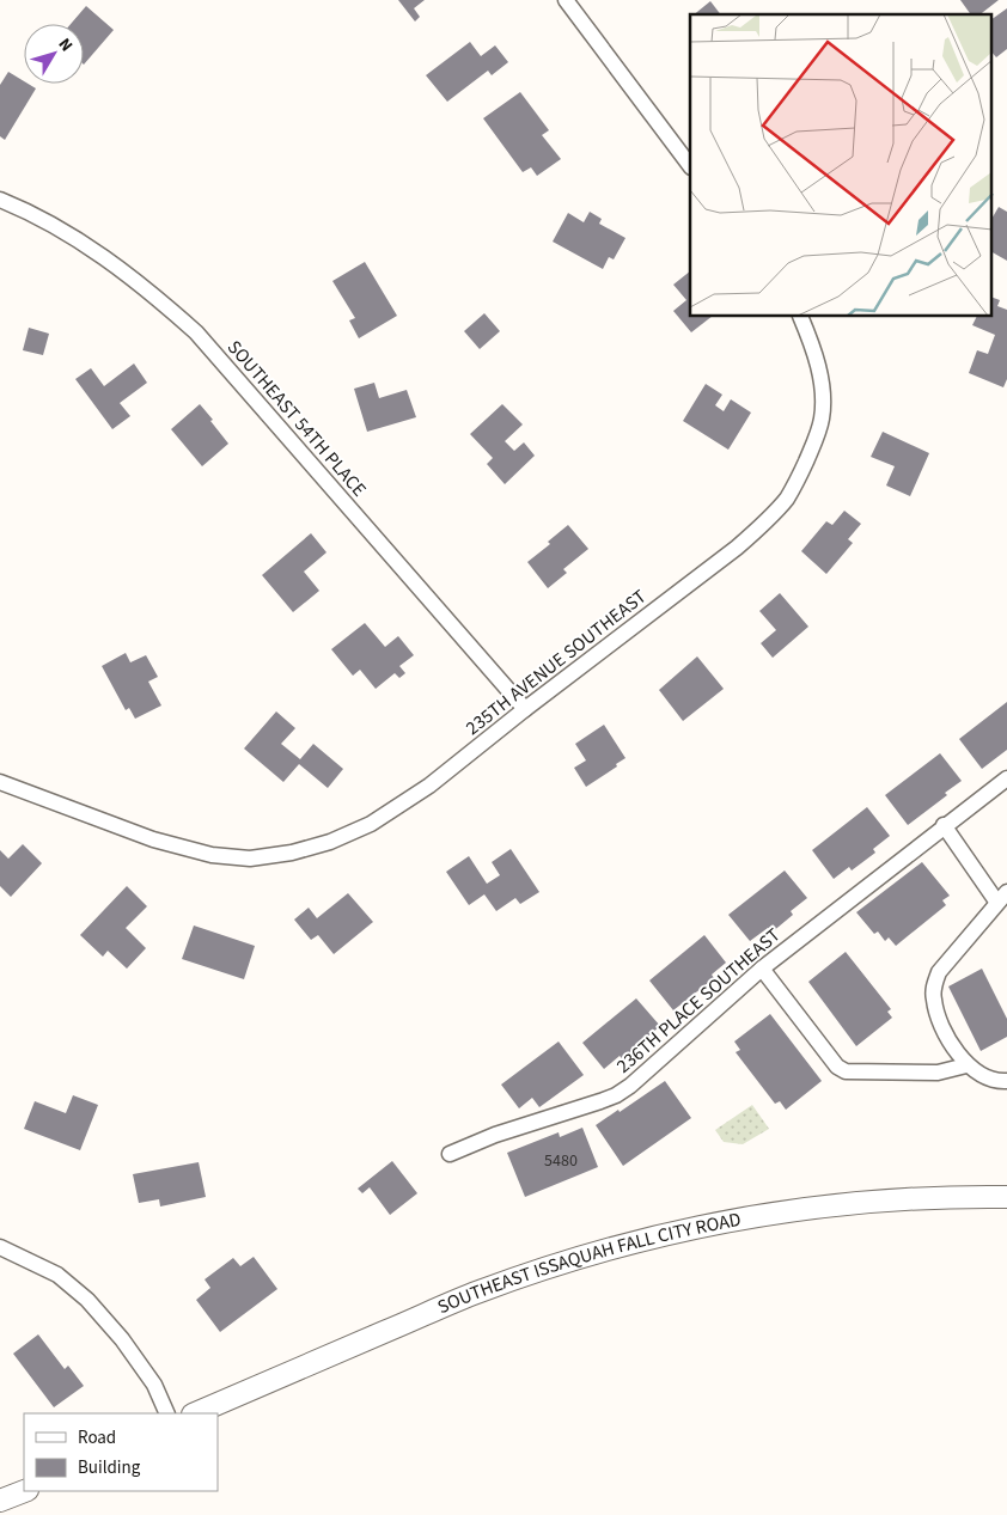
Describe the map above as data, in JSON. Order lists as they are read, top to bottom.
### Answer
{
  "streets": {
    "main road": ["SOUTHEAST ISSAQUAH FALL CITY ROAD"],
    "street": ["SOUTHEAST 54TH PLACE", "235TH AVENUE SOUTHEAST", "236TH PLACE SOUTHEAST"]
  },
  "crossings": [
    ["SOUTHEAST 54TH PLACE", "235TH AVENUE SOUTHEAST"]
  ],
  "house_numbers": ["5480"],
  "legend": ["Road", "Building"],
  "north": "top right"
}
